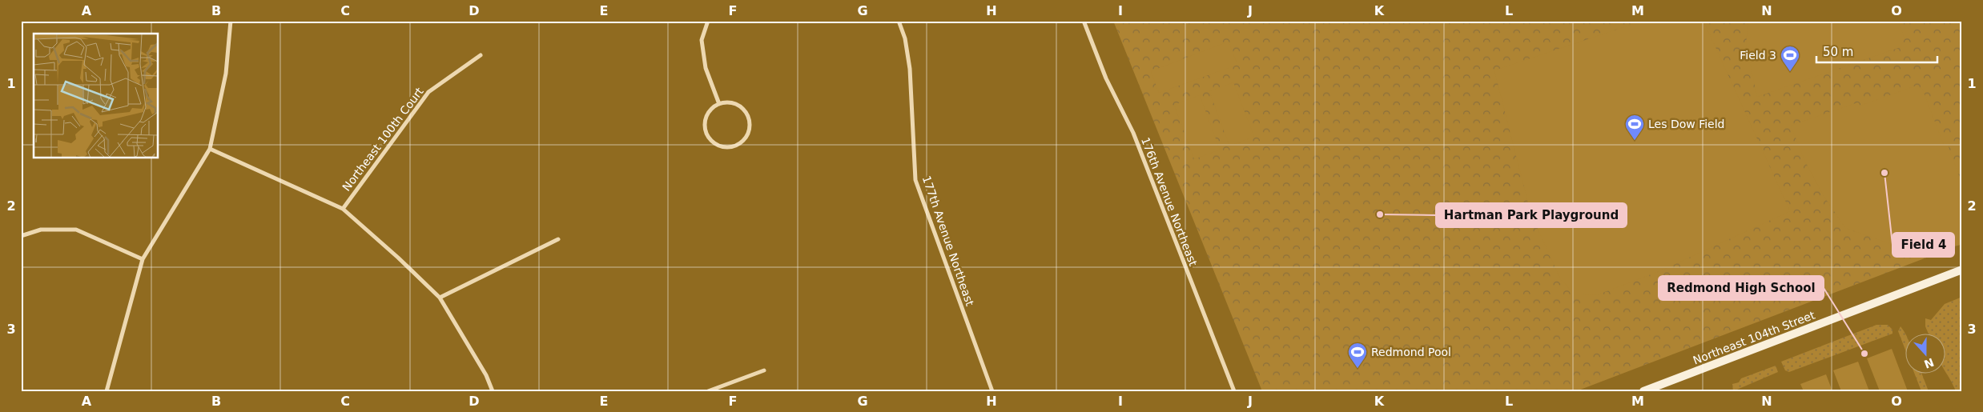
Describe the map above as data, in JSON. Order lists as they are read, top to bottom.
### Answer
{
  "streets": {
    "street": [
      "Northeast 100th Court",
      "176th Avenue Northeast",
      "177th Avenue Northeast",
      "Northeast 104th Street"
    ]
  },
  "places": {
    "sports": ["Field 3", "Les Dow Field", "Redmond Pool"],
    "other": ["Field 4", "Hartman Park Playground", "Redmond High School"]
  },
  "scale_bar": "50 m",
  "north": "bottom",
  "grid": {
    "columns": [
      "A",
      "B",
      "C",
      "D",
      "E",
      "F",
      "G",
      "H",
      "I",
      "J",
      "K",
      "L",
      "M",
      "N",
      "O"
    ],
    "rows": ["1", "2", "3"]
  }
}
